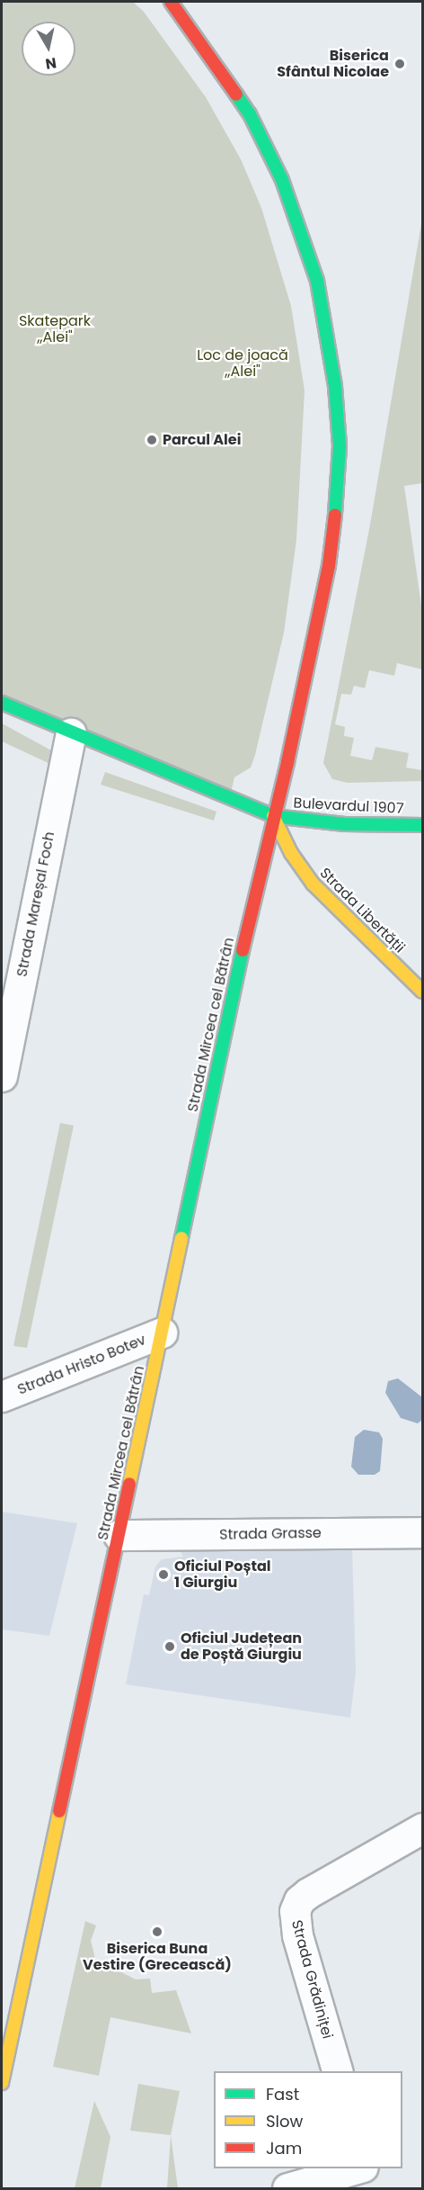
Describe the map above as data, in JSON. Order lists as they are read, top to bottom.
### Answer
{
  "streets": {
    "main road": ["Bulevardul 1907", "Strada Libertății", "Strada Mircea cel Bătrân"],
    "street": [
      "Strada Mareșal Foch",
      "Strada Hristo Botev",
      "Strada Grasse",
      "Strada Grădiniței"
    ]
  },
  "crossings": [
    ["Bulevardul 1907", "Strada Mareșal Foch"],
    ["Bulevardul 1907", "Strada Libertății"],
    ["Bulevardul 1907", "Strada Mircea cel Bătrân"],
    ["Strada Libertății", "Strada Mircea cel Bătrân"],
    ["Strada Mircea cel Bătrân", "Strada Hristo Botev"],
    ["Strada Mircea cel Bătrân", "Strada Grasse"]
  ],
  "parks": ["Skatepark ,,Alei\"", "Loc de joacă ,,Alei\""],
  "places": [
    "Biserica Sfântul Nicolae",
    "Parcul Alei",
    "Oficiul Poștal 1 Giurgiu",
    "Oficiul Județean de Poștă Giurgiu",
    "Biserica Buna Vestire (Grecească)"
  ],
  "legend": ["Fast", "Slow", "Jam"],
  "north": "bottom"
}
